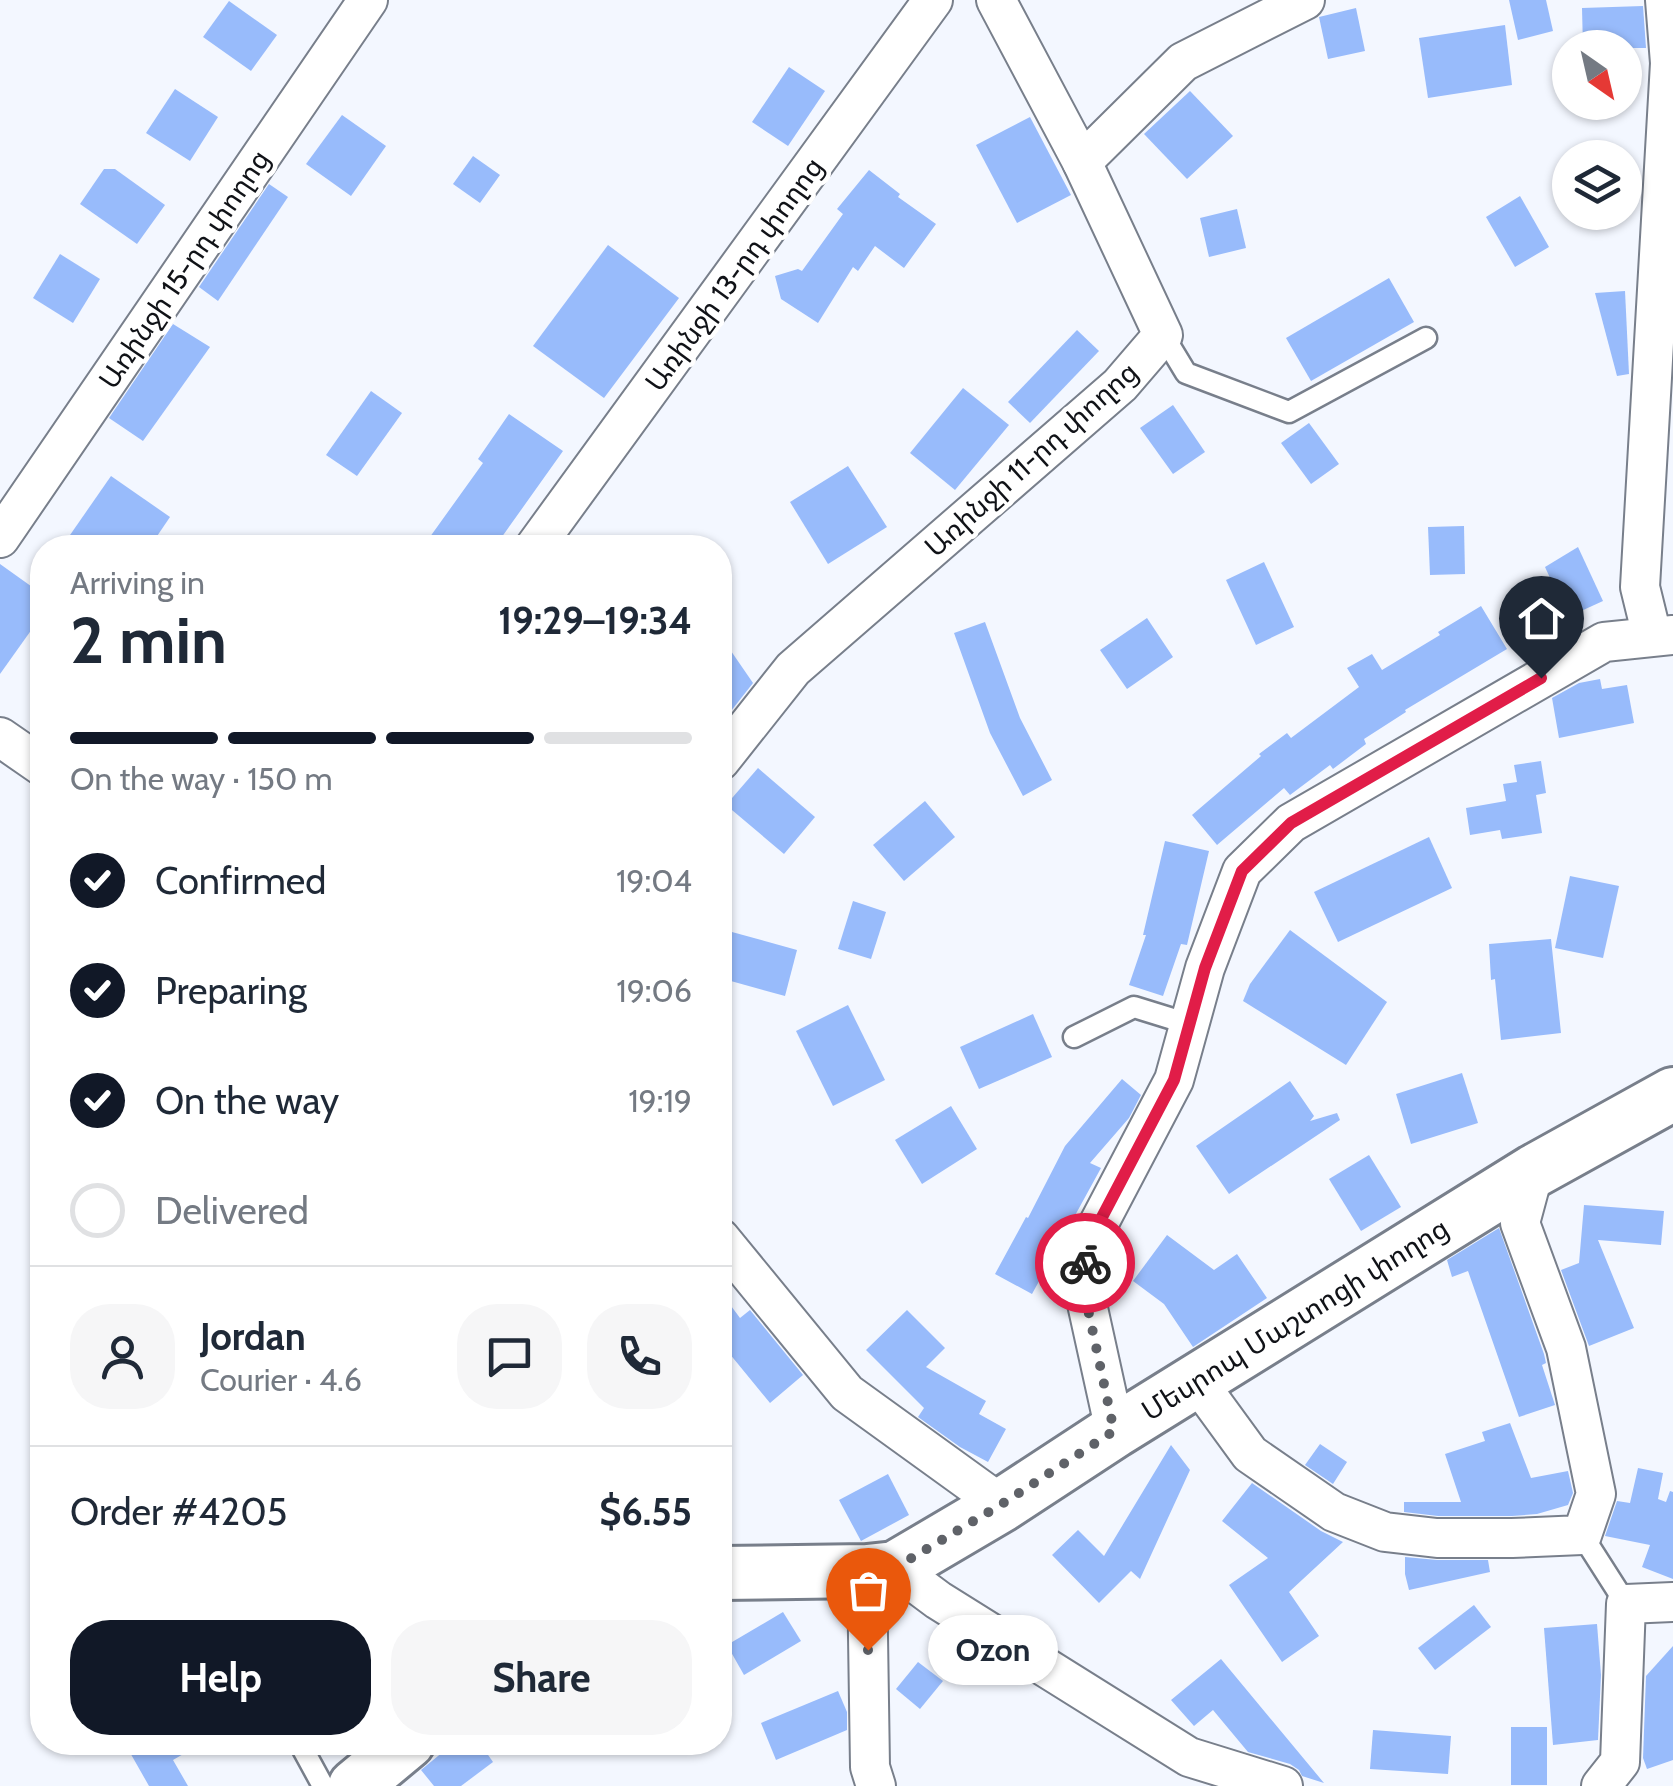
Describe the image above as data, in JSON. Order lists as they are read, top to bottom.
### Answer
{
  "streets": {
    "street": [
      "Առինջի 15-րդ փողոց",
      "Առինջի 13-րդ փողոց",
      "Առինջի 11-րդ փողոց",
      "Մեսրոպ Մաշտոցի փողոց"
    ]
  },
  "places": ["Ozon"],
  "north": "bottom right",
  "page": {
    "heading": ["2 min", "Arriving in", "19:29–19:34"],
    "panel": [
      "Jordan",
      "Courier · 4.6",
      "Order #4205",
      "$6.55"
    ],
    "bar": "On the way · 150 m",
    "list": [
      ["Confirmed", "19:04"],
      ["Preparing", "19:06"],
      ["On the way", "19:19"],
      "Delivered"
    ],
    "buttons": ["Help", "Share"],
    "bubble": "Ozon"
  }
}
